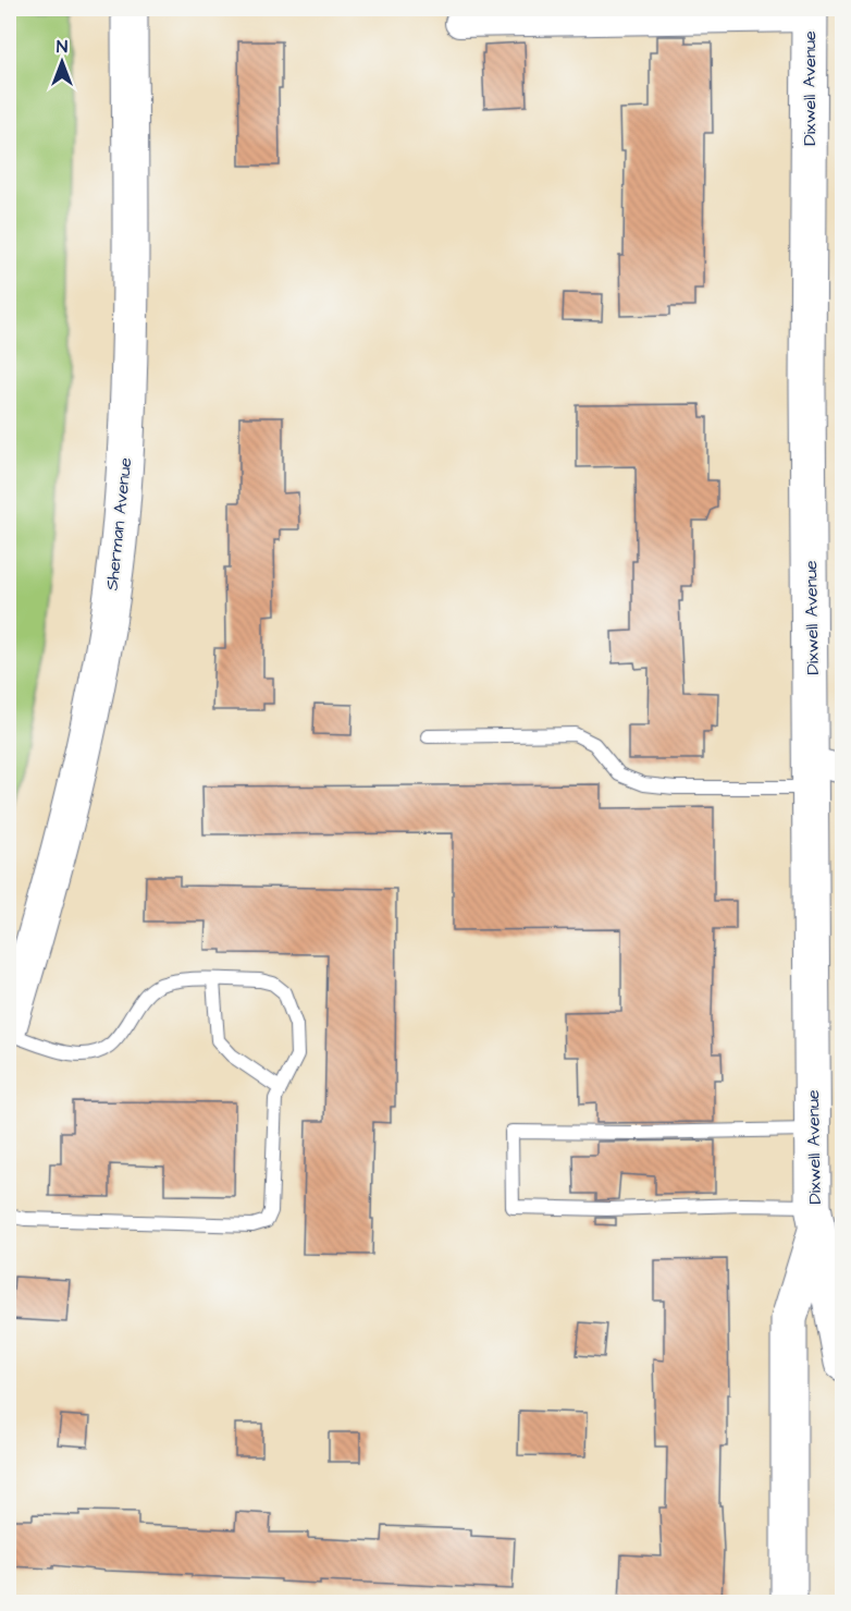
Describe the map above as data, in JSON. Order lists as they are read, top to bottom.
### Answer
{
  "streets": {
    "main road": ["Dixwell Avenue", "Sherman Avenue"]
  },
  "north": "top"
}
